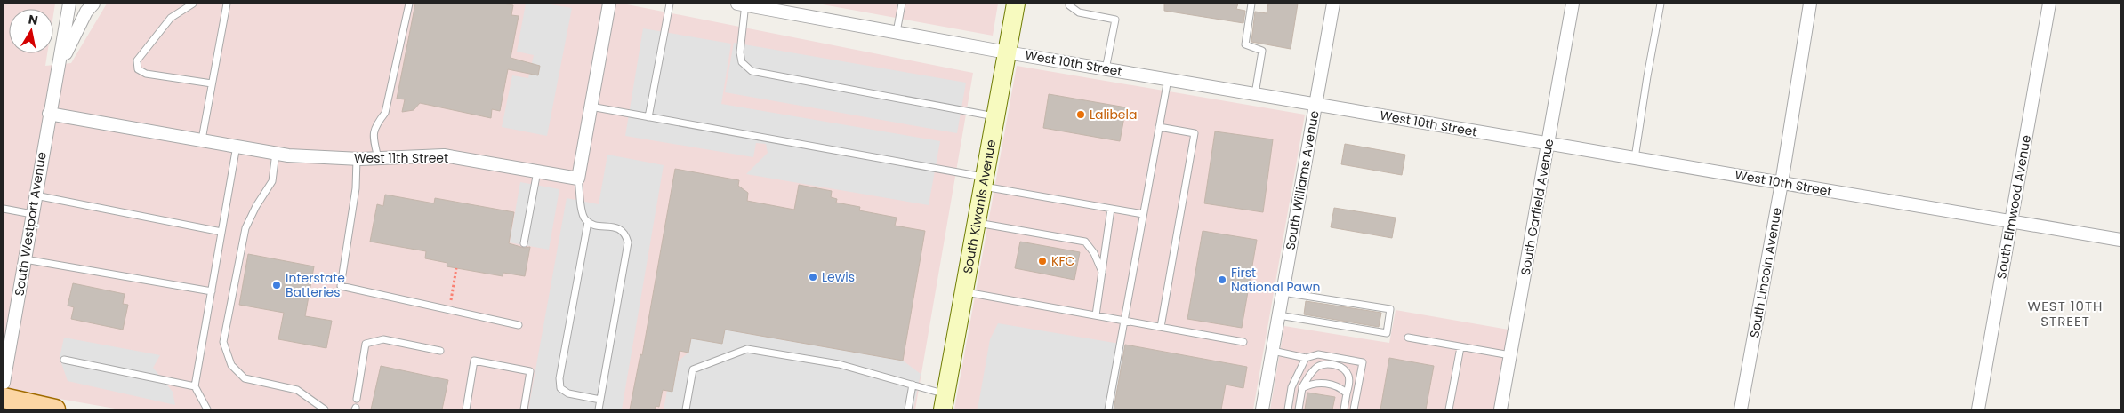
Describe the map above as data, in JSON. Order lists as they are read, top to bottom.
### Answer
{
  "streets": {
    "main road": ["South Kiwanis Avenue"],
    "street": [
      "West 10th Street",
      "West 11th Street",
      "South Williams Avenue",
      "South Garfield Avenue",
      "South Elmwood Avenue",
      "South Westport Avenue",
      "South Lincoln Avenue"
    ]
  },
  "crossings": [
    ["West 10th Street", "South Williams Avenue"],
    ["West 10th Street", "South Kiwanis Avenue"],
    ["West 10th Street", "South Garfield Avenue"],
    ["West 10th Street", "South Elmwood Avenue"],
    ["West 10th Street", "South Lincoln Avenue"],
    ["West 11th Street", "South Westport Avenue"]
  ],
  "districts": ["WEST 10TH STREET"],
  "places": [
    "Lalibela",
    "KFC",
    "Lewis",
    "First National Pawn",
    "Interstate Batteries"
  ],
  "north": "top"
}
